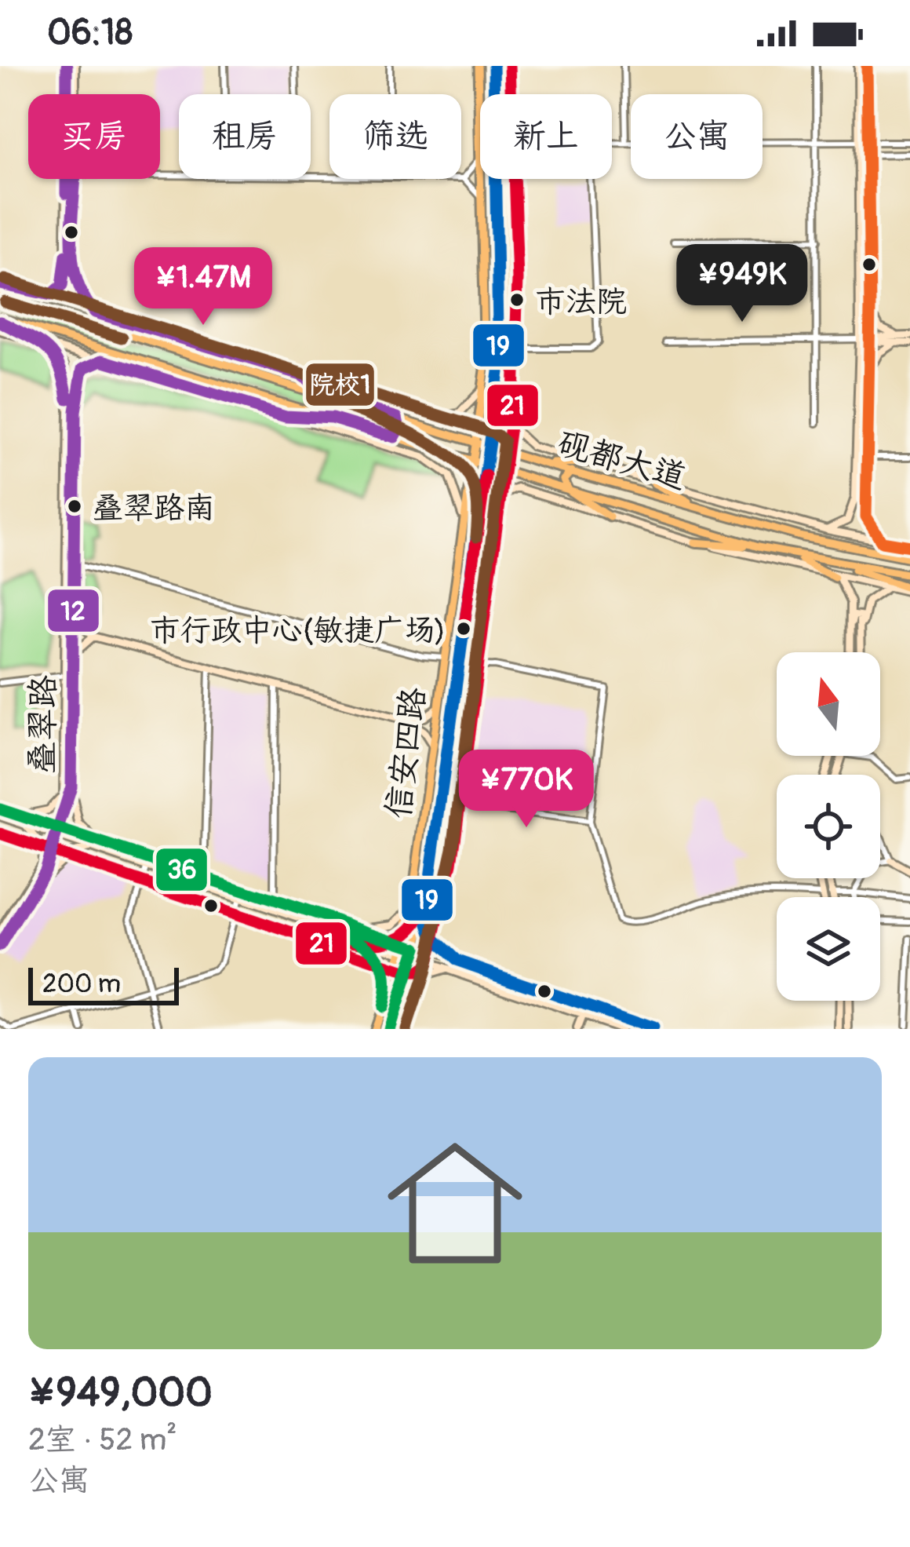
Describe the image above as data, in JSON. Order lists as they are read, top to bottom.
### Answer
{
  "streets": {
    "main road": ["砚都大道", "叠翠路", "信安四路"]
  },
  "crossings": [
    ["砚都大道", "信安四路"]
  ],
  "places": ["市法院", "叠翠路南", "市行政中心(敏捷广场)"],
  "lines": [
    "transit line 19",
    "transit line 21",
    "transit line 12",
    "transit line 院校1",
    "transit line 36"
  ],
  "scale_bar": "200 m",
  "north": "top",
  "page": {
    "status": "06:18",
    "chip": [
      "买房",
      "租房",
      "筛选",
      "新上",
      "公寓"
    ],
    "price": ["¥949K", "¥1.47M", "¥770K"],
    "scale": "200 m",
    "list": [
      {
        "name": "¥949,000",
        "note": "2室 · 52 m² · 公寓"
      }
    ]
  }
}
